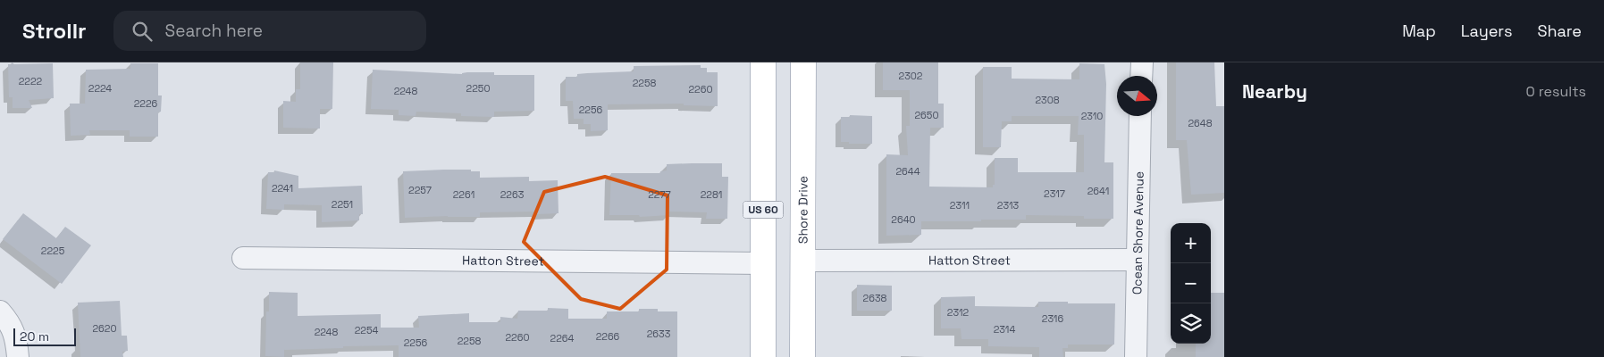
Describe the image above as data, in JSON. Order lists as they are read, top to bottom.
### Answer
{
  "streets": {
    "highway": ["US 60", "Shore Drive"],
    "street": ["Ocean Shore Avenue", "Hatton Street"]
  },
  "crossings": [
    ["US 60", "Hatton Street"],
    ["Shore Drive", "Hatton Street"],
    ["Ocean Shore Avenue", "Hatton Street"]
  ],
  "house_numbers": [
    "2302",
    "2222",
    "2258",
    "2224",
    "2250",
    "2260",
    "2248",
    "2308",
    "2226",
    "2256",
    "2650",
    "2310",
    "2648",
    "2644",
    "2241",
    "2257",
    "2641",
    "2317",
    "2261",
    "2263",
    "2277",
    "2281",
    "2251",
    "2311",
    "2313",
    "2640",
    "2225",
    "2638",
    "2312",
    "2316",
    "2620",
    "2314",
    "2254",
    "2248",
    "2633",
    "2266",
    "2260",
    "2264",
    "2258",
    "2256"
  ],
  "scale_bar": "20 m",
  "north": "right",
  "page": {
    "header": "Strollr",
    "search": "Search here",
    "nav": ["Map", "Layers", "Share"],
    "heading": ["Nearby", "0 results"],
    "map_buttons": ["+", "−"],
    "scale": "20 m"
  }
}
